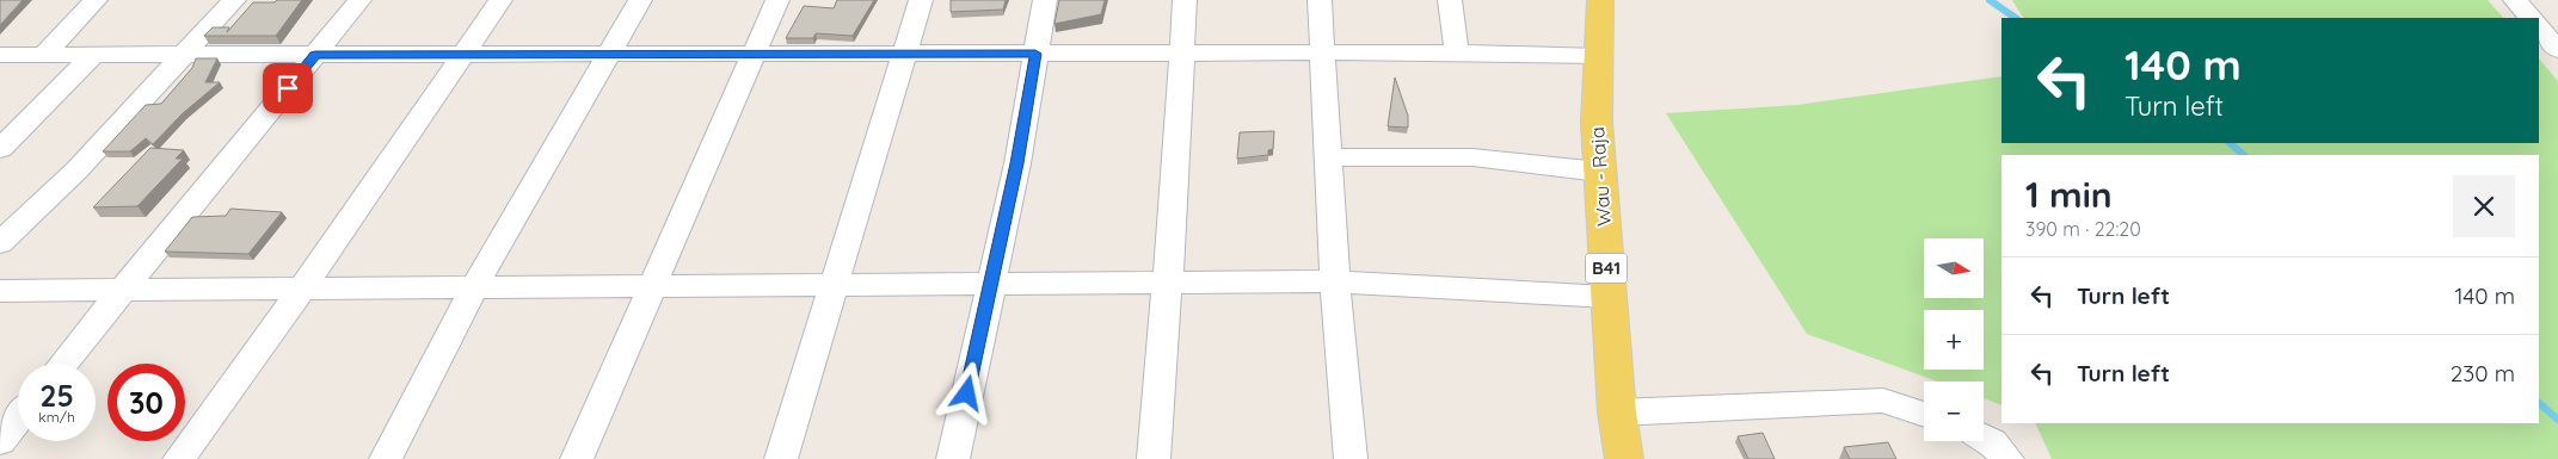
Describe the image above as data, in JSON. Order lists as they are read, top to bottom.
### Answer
{
  "streets": {
    "main road": ["Wau - Raja", "B41"]
  },
  "north": "right",
  "page": {
    "turn": ["140 m", "Turn left"],
    "heading": ["1 min", "390 m · 22:20"],
    "map_buttons": ["+", "−"],
    "list": [
      {
        "name": "Turn left",
        "value": "140 m"
      },
      {
        "name": "Turn left",
        "value": "230 m"
      }
    ],
    "speed": "25 km/h",
    "limit": "30"
  }
}
